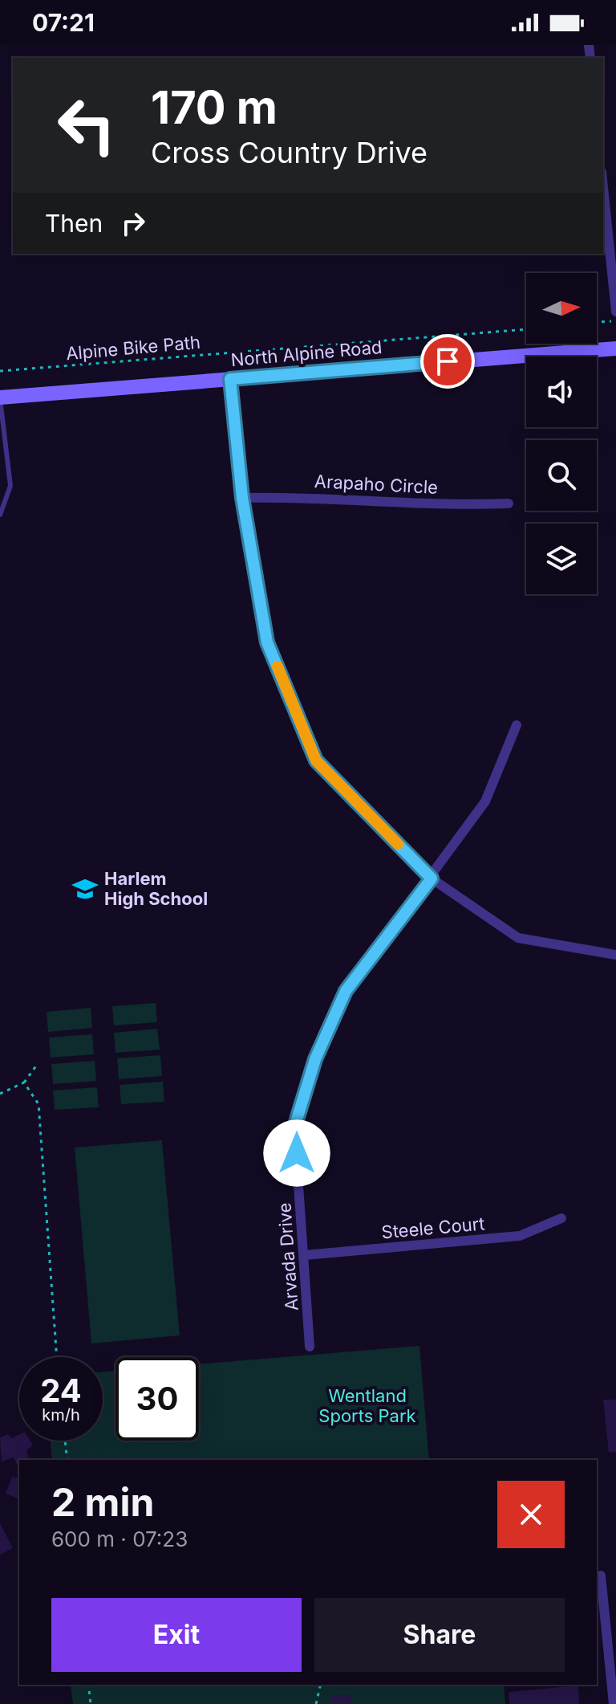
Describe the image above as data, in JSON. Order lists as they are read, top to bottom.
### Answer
{
  "streets": {
    "main road": ["North Alpine Road"],
    "street": ["Arapaho Circle", "Steele Court", "Arvada Drive"],
    "path": ["Alpine Bike Path"]
  },
  "crossings": [
    ["Steele Court", "Arvada Drive"]
  ],
  "parks": ["Wentland Sports Park"],
  "places": {
    "school or university": ["Harlem High School"]
  },
  "north": "right",
  "page": {
    "status": "07:21",
    "turn": ["170 m", "Cross Country Drive"],
    "then": "Then",
    "speed": "24 km/h",
    "limit": "30",
    "heading": ["2 min", "600 m · 07:23"],
    "buttons": ["Exit", "Share"]
  }
}
